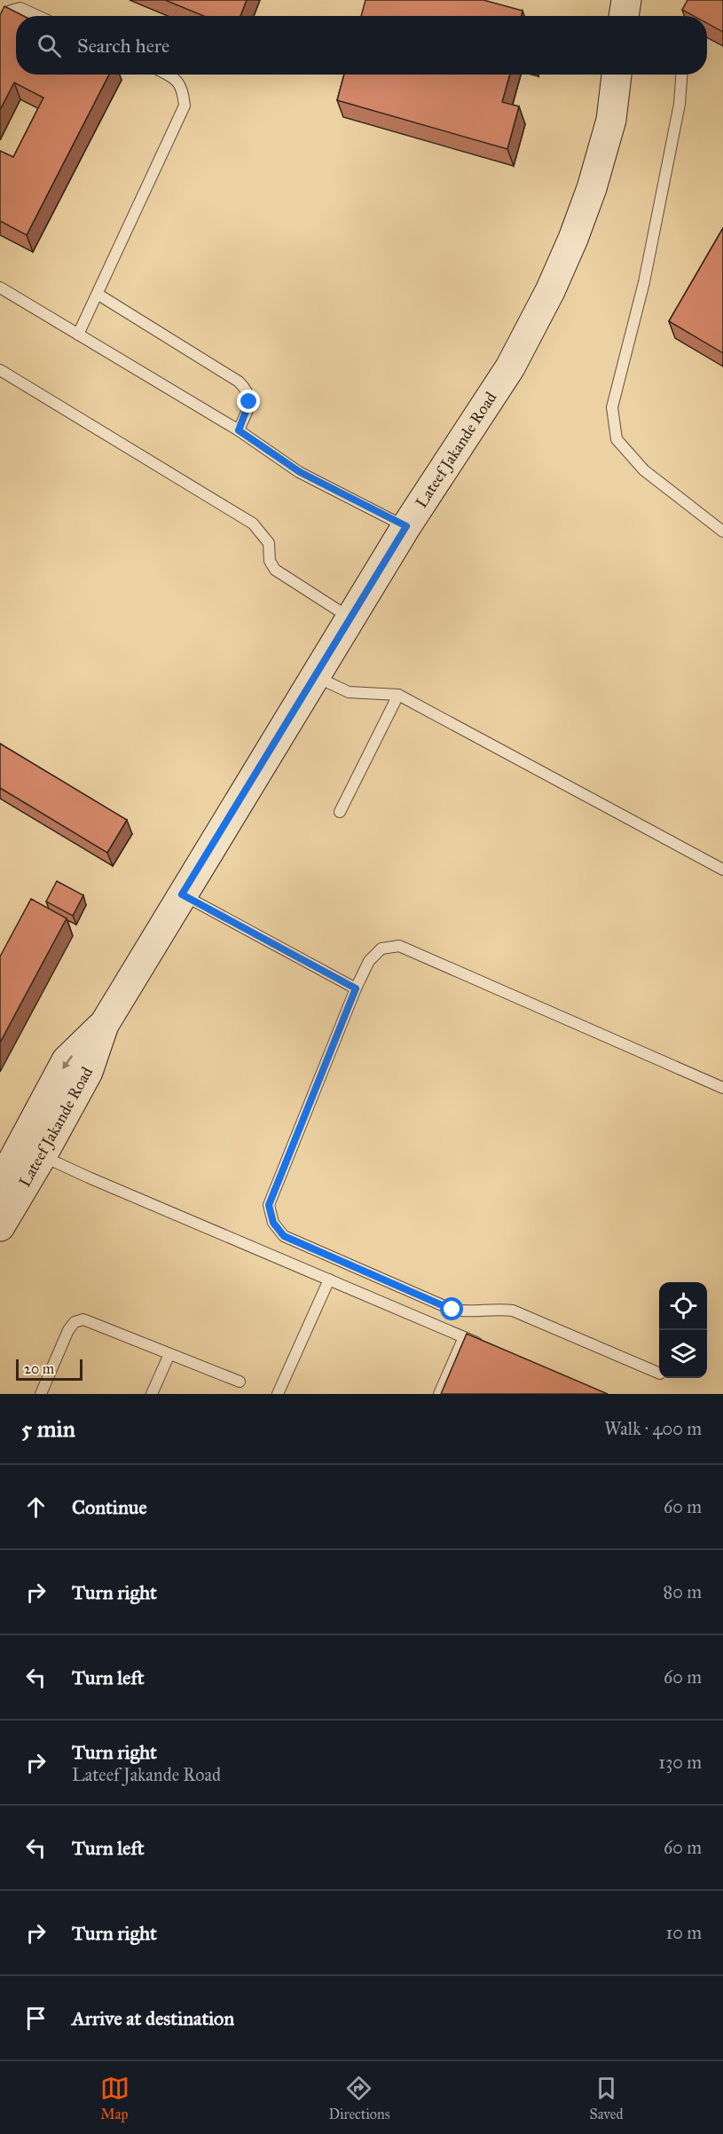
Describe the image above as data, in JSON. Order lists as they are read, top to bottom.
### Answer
{
  "streets": {
    "main road": ["Lateef Jakande Road"]
  },
  "scale_bar": "20 m",
  "page": {
    "search": "Search here",
    "scale": "20 m",
    "heading": ["5 min", "Walk · 400 m"],
    "list": [
      ["Continue", "60 m"],
      ["Turn right", "80 m"],
      ["Turn left", "60 m"],
      ["Turn right", "Lateef Jakande Road", "130 m"],
      ["Turn left", "60 m"],
      ["Turn right", "10 m"],
      "Arrive at destination"
    ],
    "nav": ["Map", "Directions", "Saved"]
  }
}
